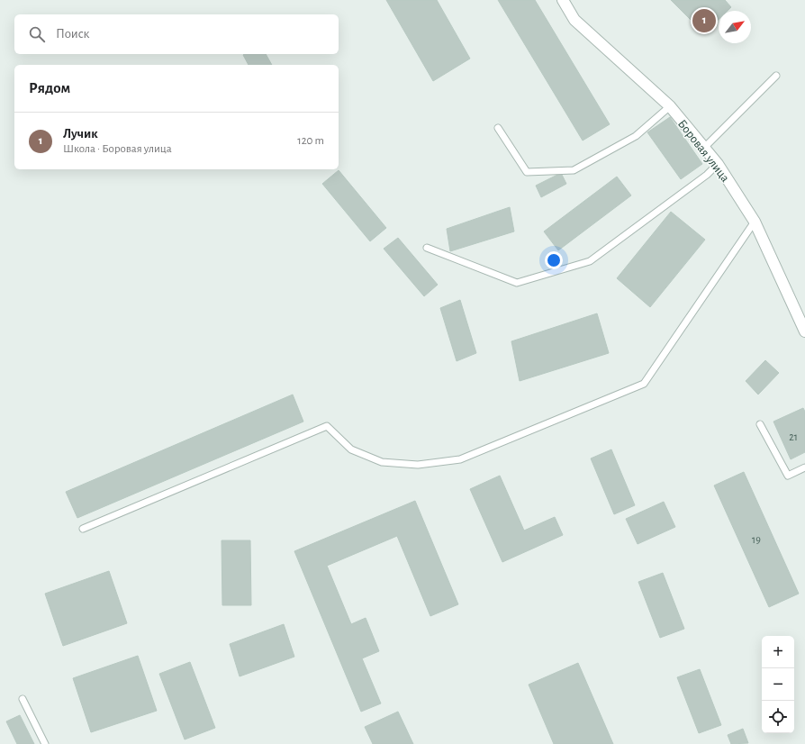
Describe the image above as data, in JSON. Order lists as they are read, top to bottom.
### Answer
{
  "streets": {
    "street": ["Боровая улица"]
  },
  "house_numbers": ["21", "19"],
  "north": "top right",
  "page": {
    "pins": "1",
    "search": "Поиск",
    "heading": "Рядом",
    "list": [
      {
        "mark": "1",
        "name": "Лучик",
        "note": "Школа · Боровая улица",
        "value": "120 m"
      }
    ],
    "map_buttons": ["+", "−"]
  }
}
